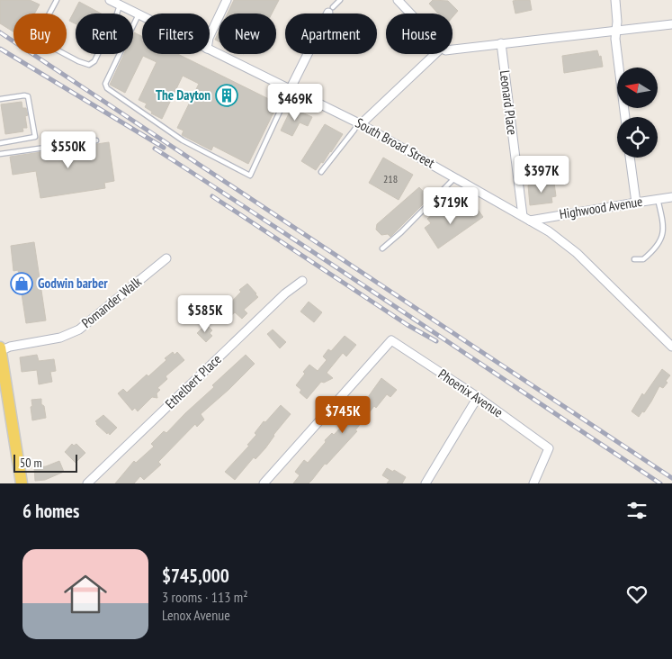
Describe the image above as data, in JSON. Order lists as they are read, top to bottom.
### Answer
{
  "streets": {
    "street": [
      "Leonard Place",
      "South Broad Street",
      "Highwood Avenue",
      "Pomander Walk",
      "Ethelbert Place",
      "Phoenix Avenue"
    ]
  },
  "crossings": [
    ["Leonard Place", "South Broad Street"],
    ["Leonard Place", "Highwood Avenue"],
    ["South Broad Street", "Highwood Avenue"]
  ],
  "places": {
    "building": ["The Dayton"],
    "shop": ["Godwin barber"]
  },
  "house_numbers": ["218"],
  "scale_bar": "50 m",
  "north": "left",
  "page": {
    "chip": [
      "Buy",
      "Rent",
      "Filters",
      "New",
      "Apartment",
      "House"
    ],
    "price": [
      "$469K",
      "$550K",
      "$397K",
      "$719K",
      "$585K",
      "$745K"
    ],
    "scale": "50 m",
    "heading": "6 homes",
    "list": [
      {
        "name": "$745,000",
        "note": "3 rooms · 113 m² · Lenox Avenue"
      }
    ]
  }
}
